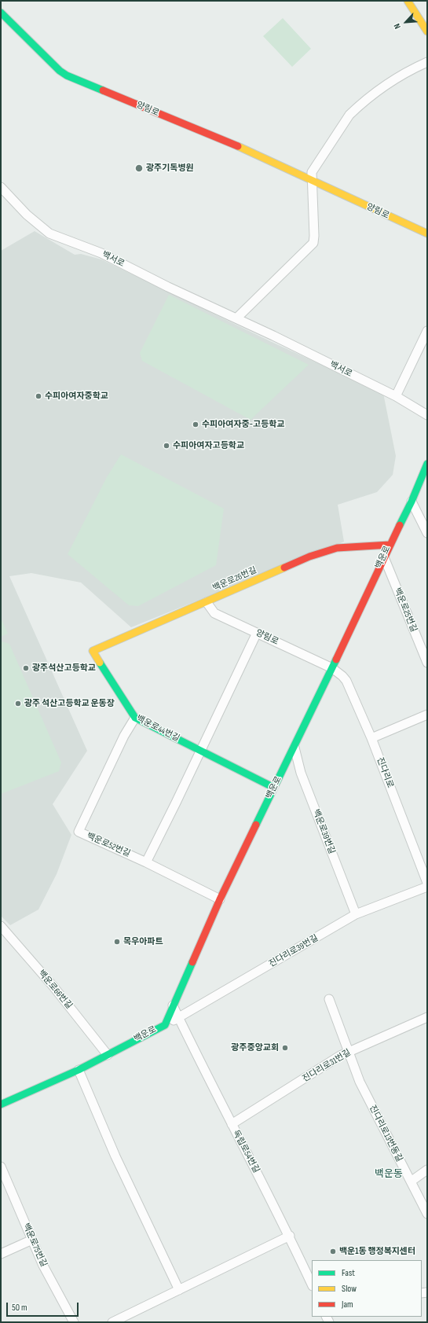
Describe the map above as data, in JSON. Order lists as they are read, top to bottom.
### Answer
{
  "streets": {
    "street": [
      "양림로",
      "백서로",
      "백운로",
      "백운로26번길",
      "백운로25번길",
      "백운로44번길",
      "진다리로",
      "백운로39번길",
      "백운로52번길",
      "진다리로39번길",
      "백운로66번길",
      "진다리로31번길",
      "진다리로13번동길",
      "독립로54번길",
      "백운로75번길"
    ]
  },
  "crossings": [
    ["양림로", "백운로"],
    ["양림로", "백운로26번길"],
    ["양림로", "진다리로"],
    ["백운로", "백운로26번길"],
    ["백운로", "백운로25번길"],
    ["백운로", "백운로44번길"],
    ["백운로", "진다리로"],
    ["백운로", "백운로39번길"],
    ["백운로", "백운로52번길"],
    ["백운로", "진다리로39번길"],
    ["백운로", "백운로66번길"],
    ["백운로", "독립로54번길"],
    ["백운로26번길", "백운로44번길"],
    ["백운로44번길", "백운로52번길"],
    ["백운로39번길", "진다리로39번길"],
    ["진다리로39번길", "독립로54번길"],
    ["진다리로31번길", "진다리로13번동길"],
    ["진다리로31번길", "독립로54번길"]
  ],
  "districts": ["백운동"],
  "places": [
    "광주기독병원",
    "수피아여자중학교",
    "수피아여자중-고등학교",
    "수피아여자고등학교",
    "광주석산고등학교",
    "광주 석산고등학교 운동장",
    "목우아파트",
    "광주중앙교회",
    "백운1동 행정복지센터"
  ],
  "legend": ["Fast", "Slow", "Jam"],
  "scale_bar": "50 m",
  "north": "bottom left"
}
